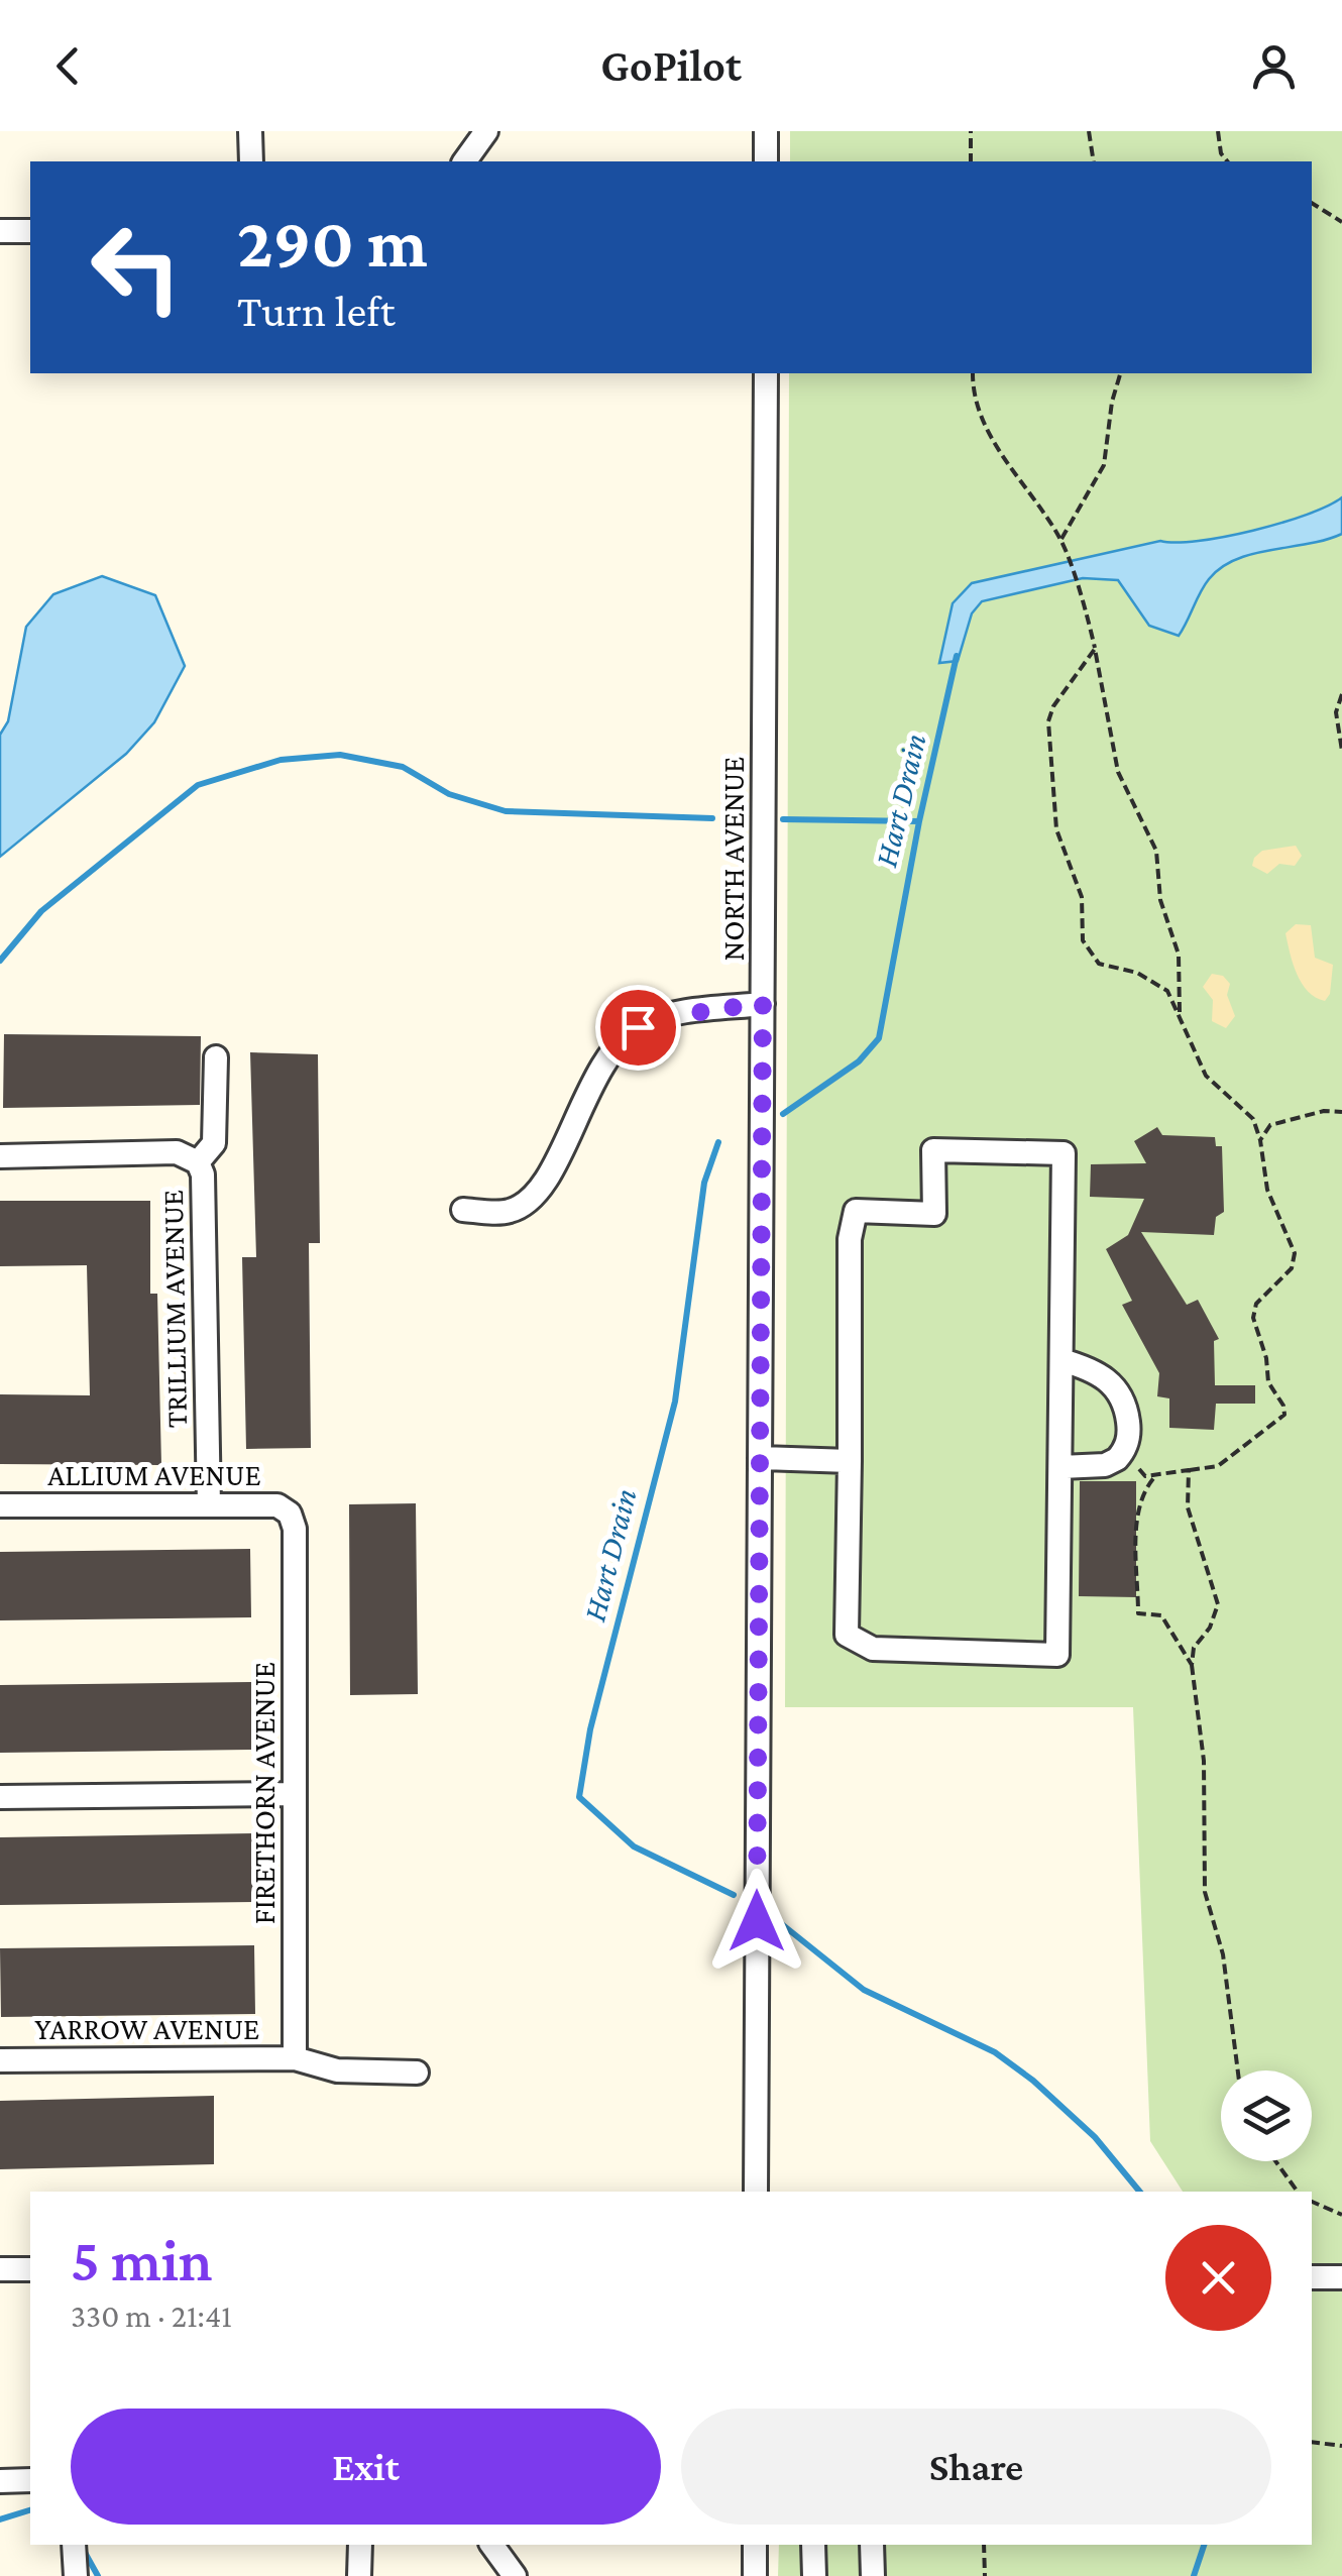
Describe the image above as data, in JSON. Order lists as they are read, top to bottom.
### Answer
{
  "streets": {
    "street": [
      "NORTH AVENUE",
      "TRILLIUM AVENUE",
      "ALLIUM AVENUE",
      "FIRETHORN AVENUE",
      "YARROW AVENUE"
    ]
  },
  "crossings": [
    ["TRILLIUM AVENUE", "ALLIUM AVENUE"],
    ["ALLIUM AVENUE", "FIRETHORN AVENUE"],
    ["FIRETHORN AVENUE", "YARROW AVENUE"]
  ],
  "water": ["Hart Drain"],
  "page": {
    "header": "GoPilot",
    "turn": ["290 m", "Turn left"],
    "heading": ["5 min", "330 m · 21:41"],
    "buttons": ["Exit", "Share"]
  }
}
